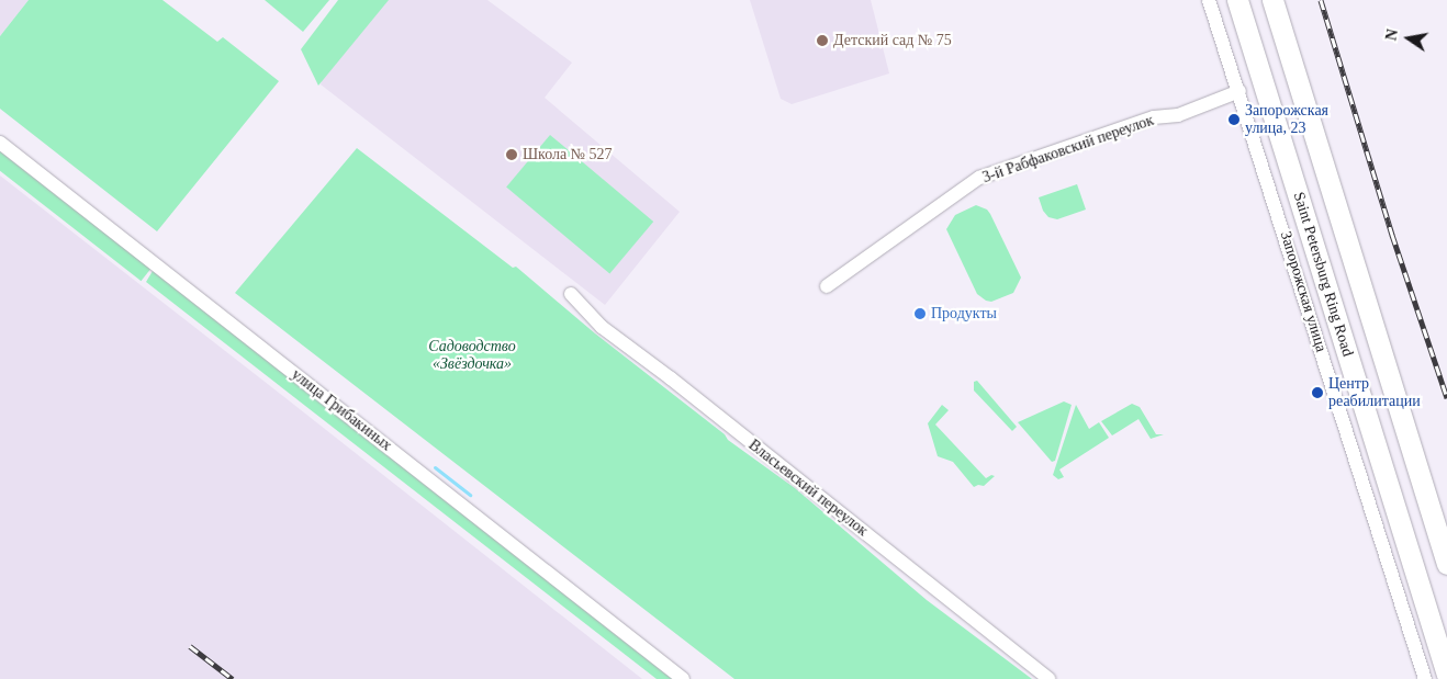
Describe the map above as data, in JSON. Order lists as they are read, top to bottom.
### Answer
{
  "streets": {
    "highway": ["Saint Petersburg Ring Road"],
    "street": [
      "3-й Рабфаковский переулок",
      "Запорожская улица",
      "улица Грибакиных",
      "Власьевский переулок"
    ]
  },
  "crossings": [
    ["3-й Рабфаковский переулок", "Запорожская улица"]
  ],
  "parks": ["Садоводство «Звёздочка»"],
  "places": [
    "Детский сад № 75",
    "Запорожская улица, 23",
    "Школа № 527",
    "Продукты",
    "Центр реабилитации"
  ],
  "north": "left"
}
